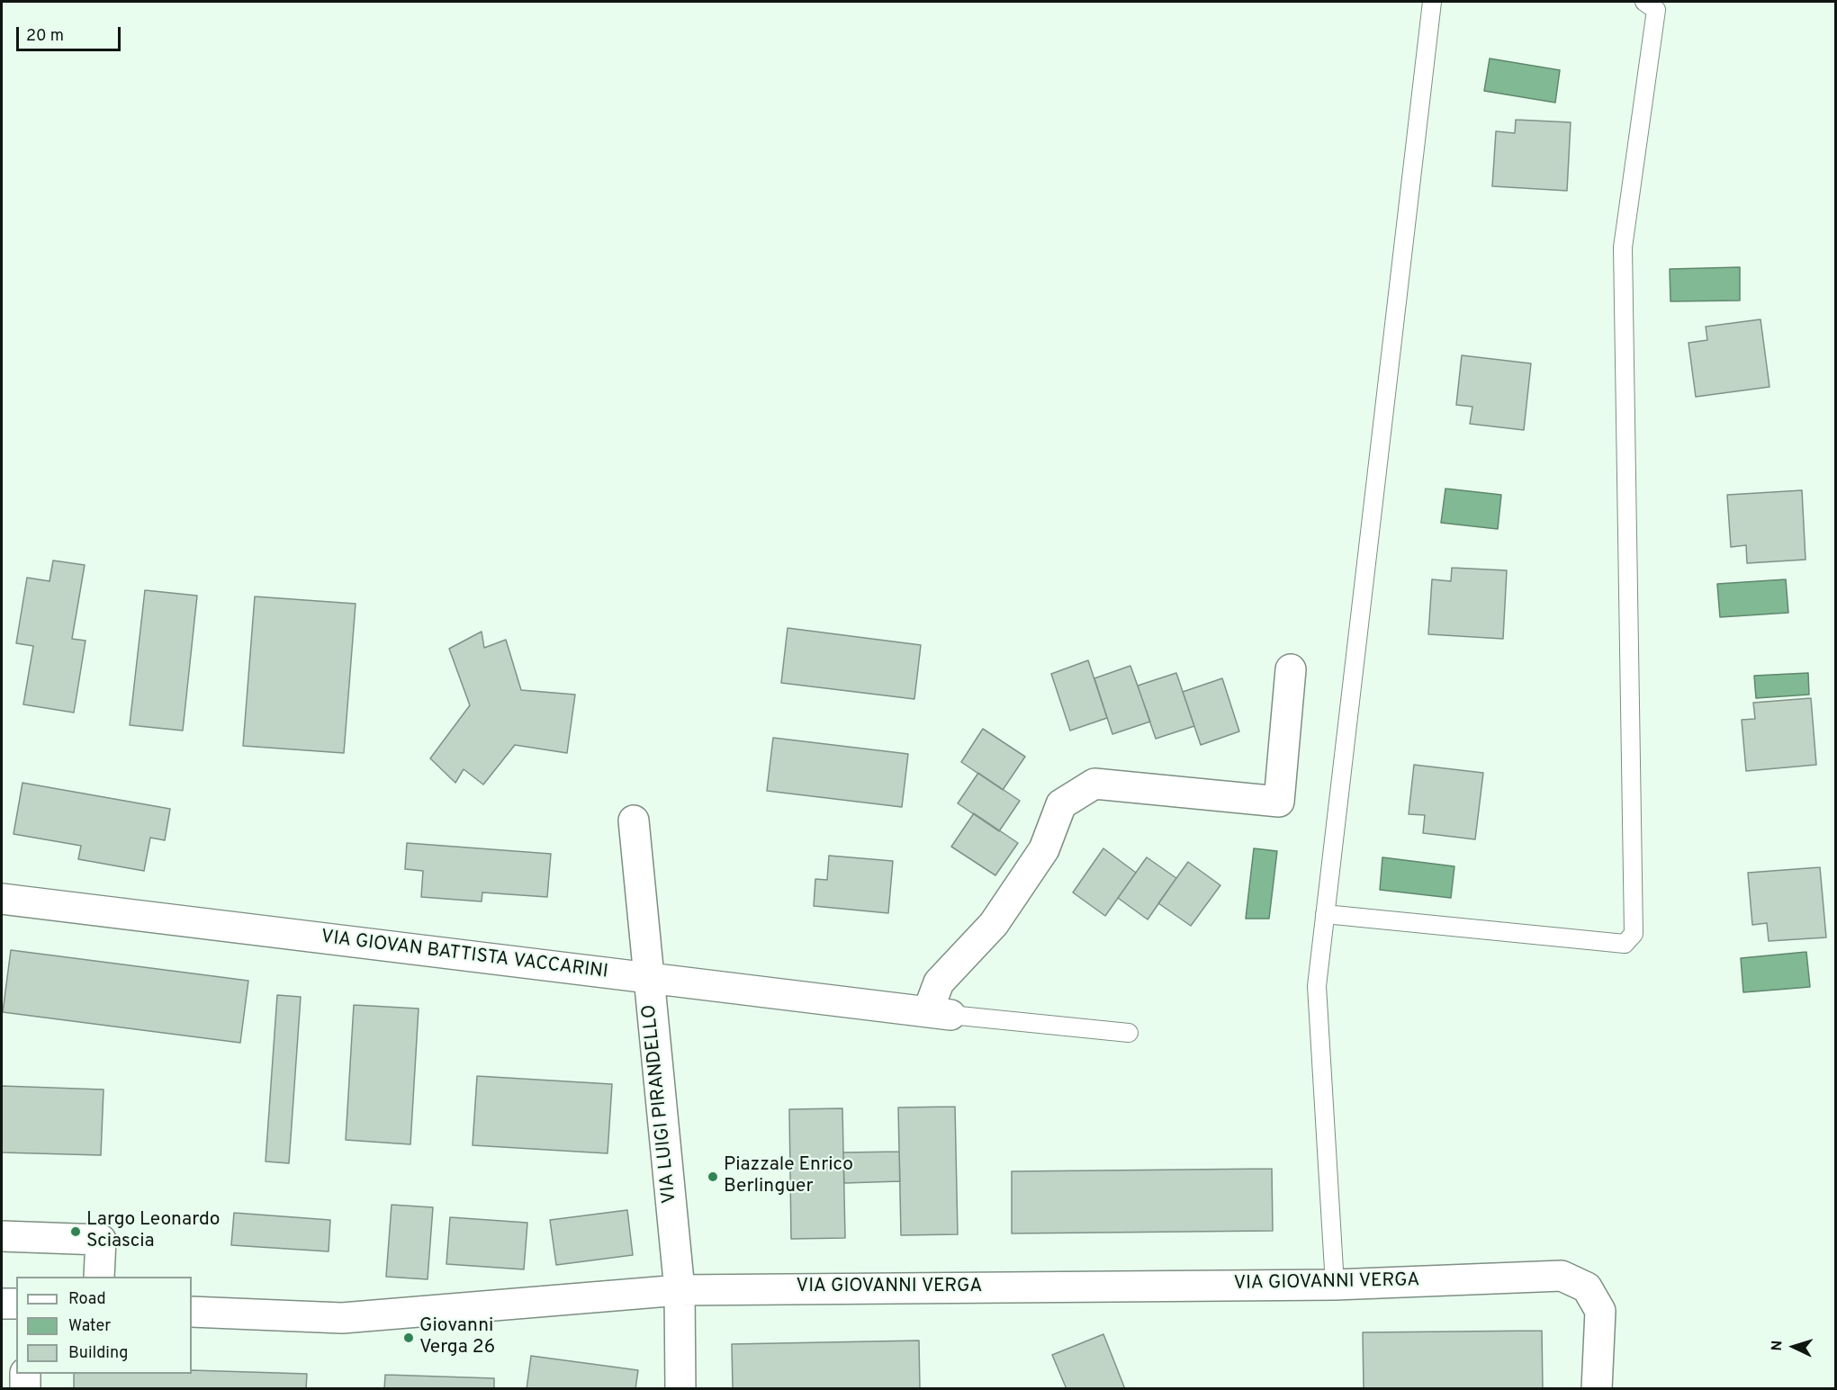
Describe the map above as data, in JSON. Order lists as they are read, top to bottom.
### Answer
{
  "streets": {
    "street": ["VIA GIOVAN BATTISTA VACCARINI", "VIA LUIGI PIRANDELLO", "VIA GIOVANNI VERGA"]
  },
  "crossings": [
    ["VIA GIOVAN BATTISTA VACCARINI", "VIA LUIGI PIRANDELLO"],
    ["VIA LUIGI PIRANDELLO", "VIA GIOVANNI VERGA"]
  ],
  "places": ["Piazzale Enrico Berlinguer", "Largo Leonardo Sciascia", "Giovanni Verga 26"],
  "legend": ["Road", "Water", "Building"],
  "scale_bar": "20 m",
  "north": "left"
}
